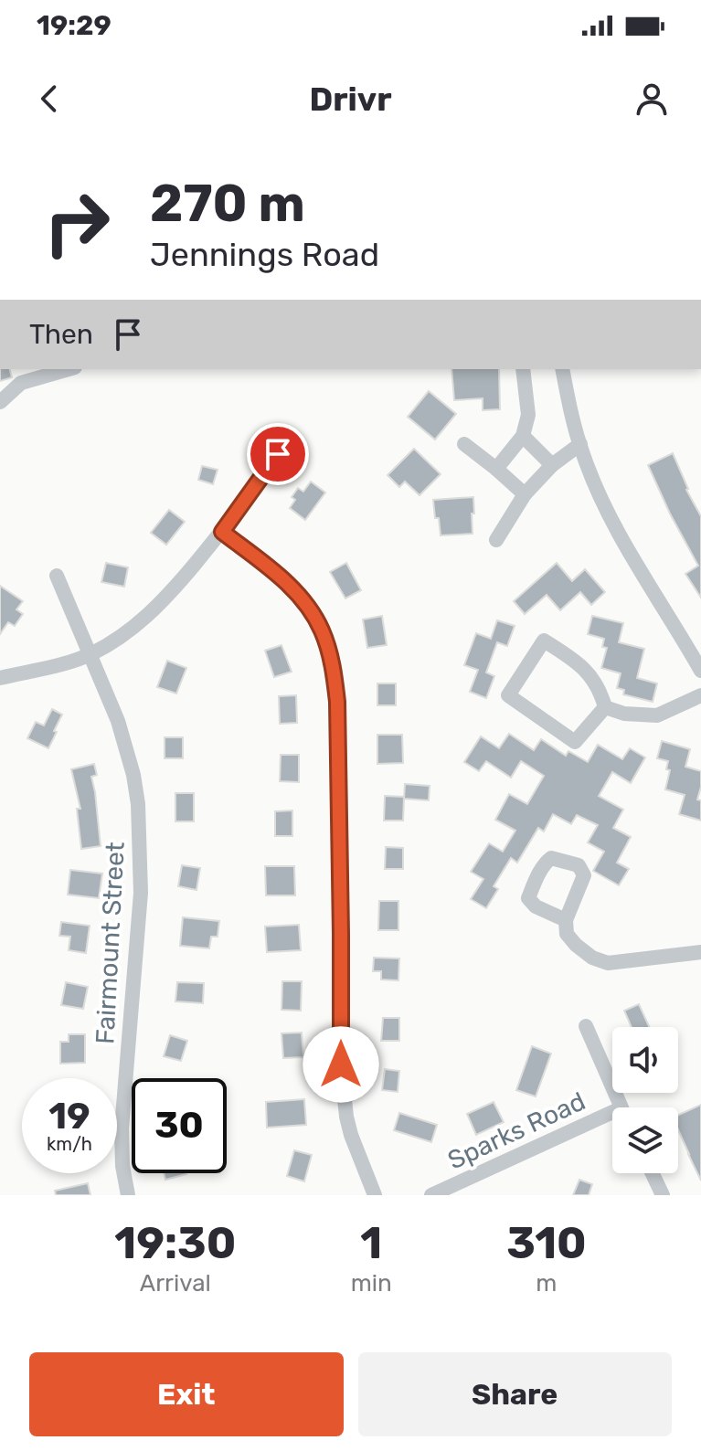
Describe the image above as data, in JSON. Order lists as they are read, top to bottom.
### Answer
{
  "streets": {
    "street": ["Fairmount Street", "Sparks Road"]
  },
  "page": {
    "status": "19:29",
    "header": "Drivr",
    "turn": ["270 m", "Jennings Road"],
    "then": "Then",
    "speed": "19 km/h",
    "limit": "30",
    "eta": [
      "19:30",
      "Arrival",
      "1",
      "min",
      "310",
      "m"
    ],
    "buttons": ["Exit", "Share"]
  }
}
